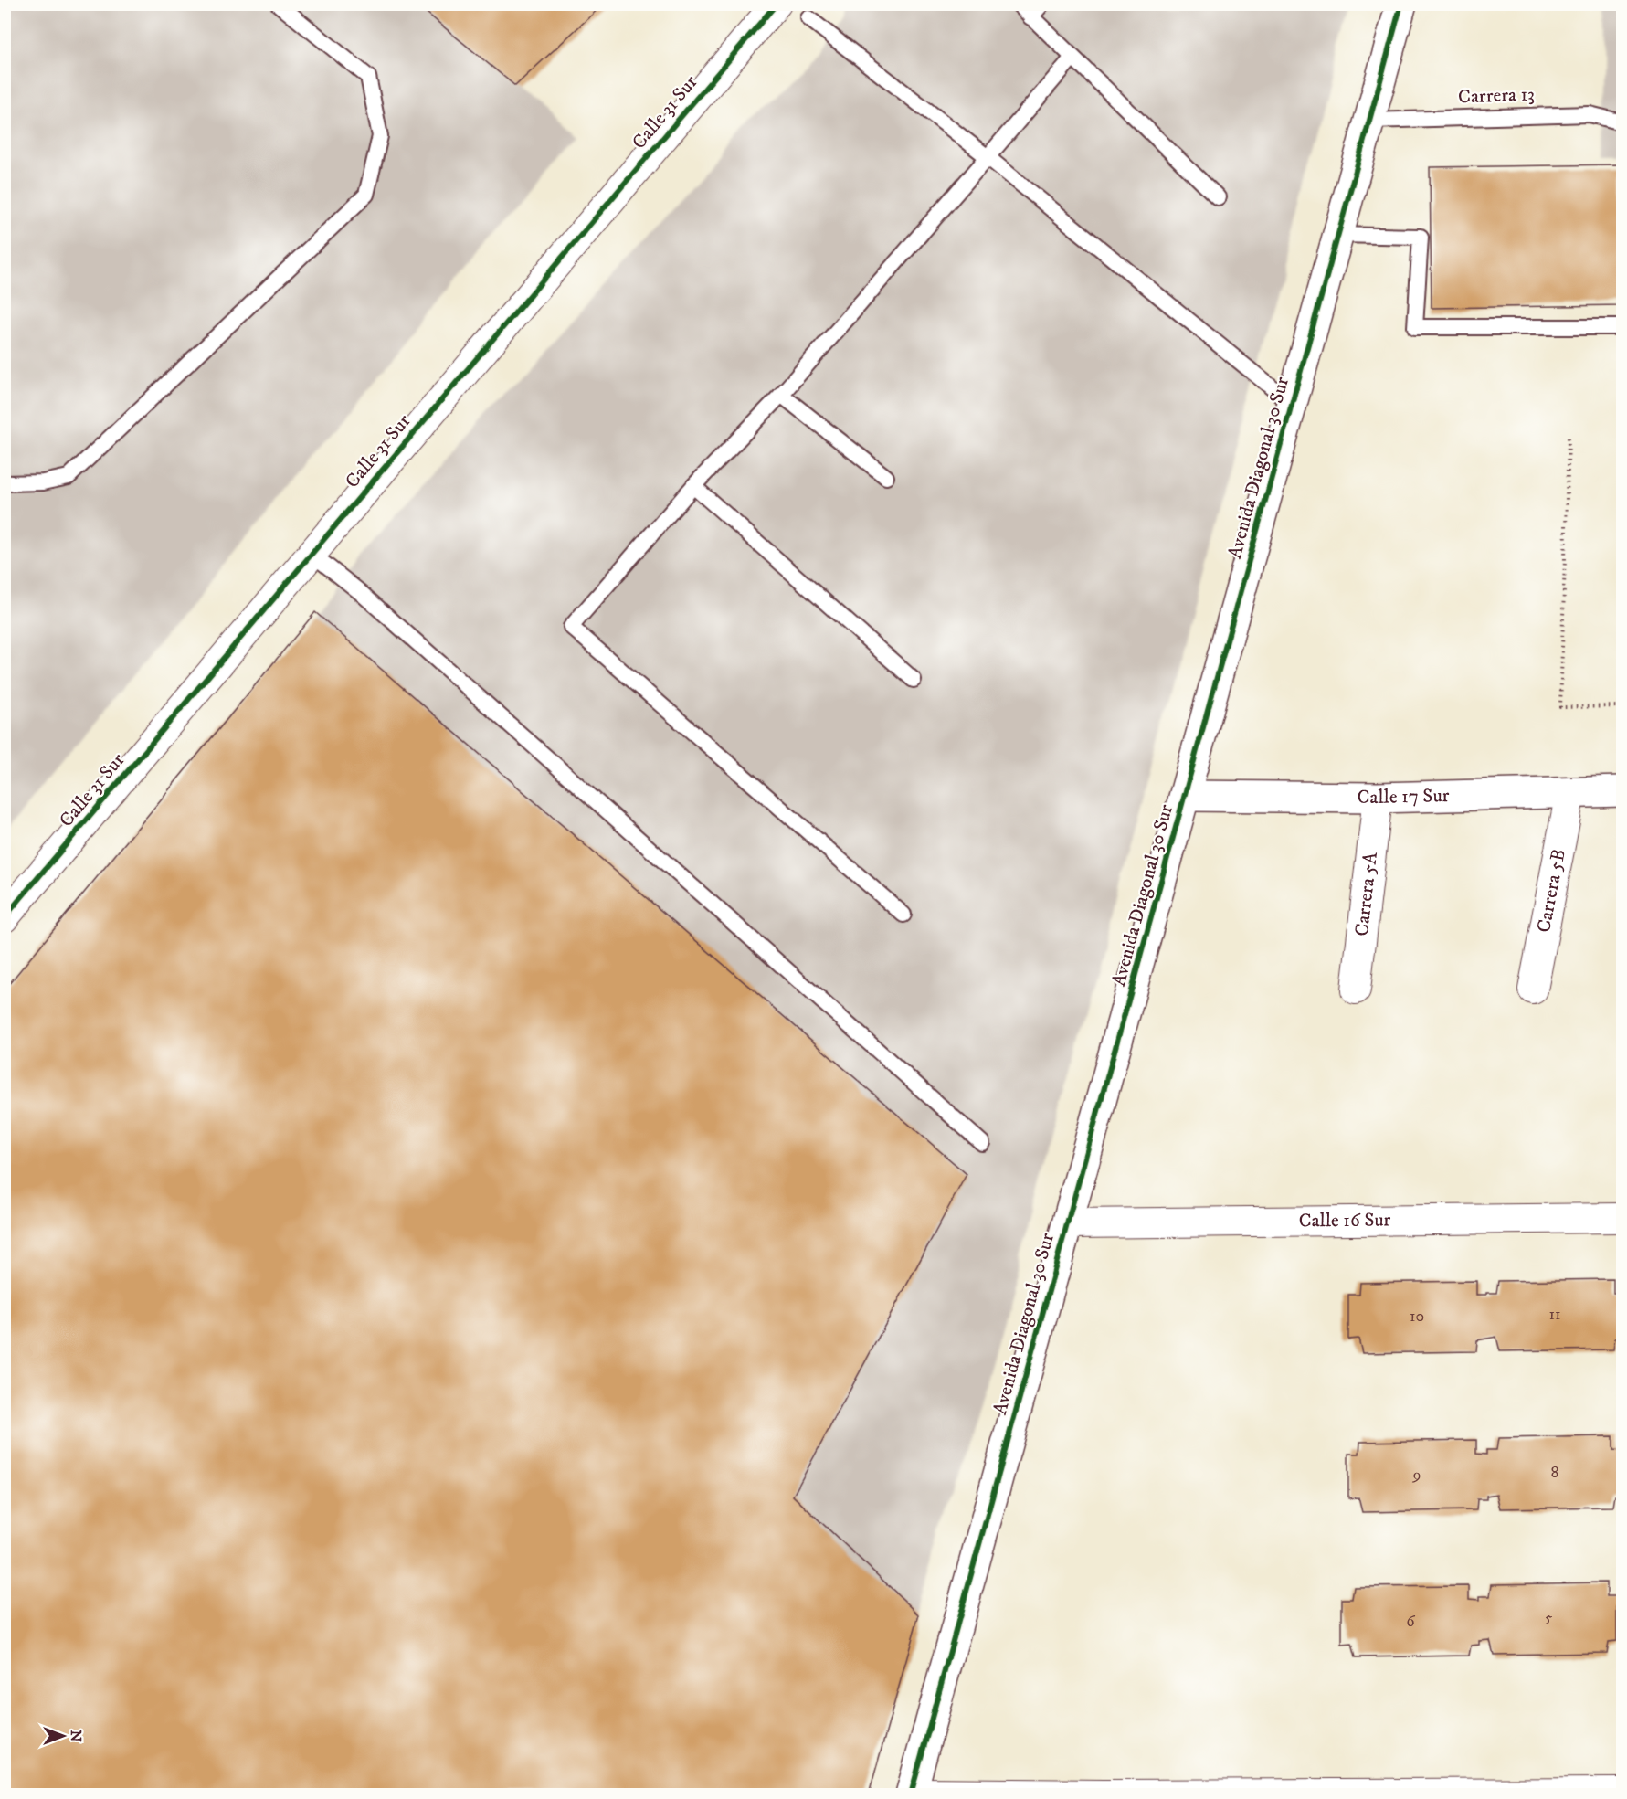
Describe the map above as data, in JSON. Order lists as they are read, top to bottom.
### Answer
{
  "streets": {
    "street": [
      "Calle 31 Sur",
      "Avenida Diagonal 30 Sur",
      "Calle 17 Sur",
      "Carrera 5B",
      "Carrera 5A",
      "Calle 16 Sur"
    ],
    "lane": ["Carrera 13"]
  },
  "crossings": [
    ["Carrera 13", "Avenida Diagonal 30 Sur"],
    ["Avenida Diagonal 30 Sur", "Calle 17 Sur"],
    ["Avenida Diagonal 30 Sur", "Calle 16 Sur"],
    ["Calle 17 Sur", "Carrera 5B"],
    ["Calle 17 Sur", "Carrera 5A"]
  ],
  "house_numbers": [
    "11",
    "10",
    "8",
    "9",
    "5",
    "6"
  ],
  "north": "right"
}
